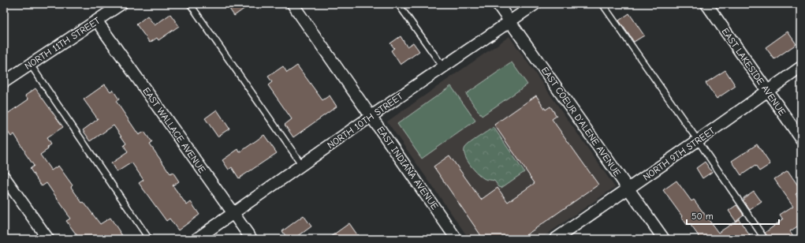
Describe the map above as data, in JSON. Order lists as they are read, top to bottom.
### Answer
{
  "streets": {
    "street": [
      "NORTH 11TH STREET",
      "EAST LAKESIDE AVENUE",
      "NORTH 10TH STREET",
      "EAST COEUR D'ALENE AVENUE",
      "EAST WALLACE AVENUE",
      "NORTH 9TH STREET",
      "EAST INDIANA AVENUE"
    ]
  },
  "crossings": [
    ["NORTH 11TH STREET", "EAST WALLACE AVENUE"],
    ["EAST LAKESIDE AVENUE", "NORTH 9TH STREET"],
    ["NORTH 10TH STREET", "EAST COEUR D'ALENE AVENUE"],
    ["NORTH 10TH STREET", "EAST WALLACE AVENUE"],
    ["NORTH 10TH STREET", "EAST INDIANA AVENUE"],
    ["EAST COEUR D'ALENE AVENUE", "NORTH 9TH STREET"]
  ],
  "scale_bar": "50 m"
}
